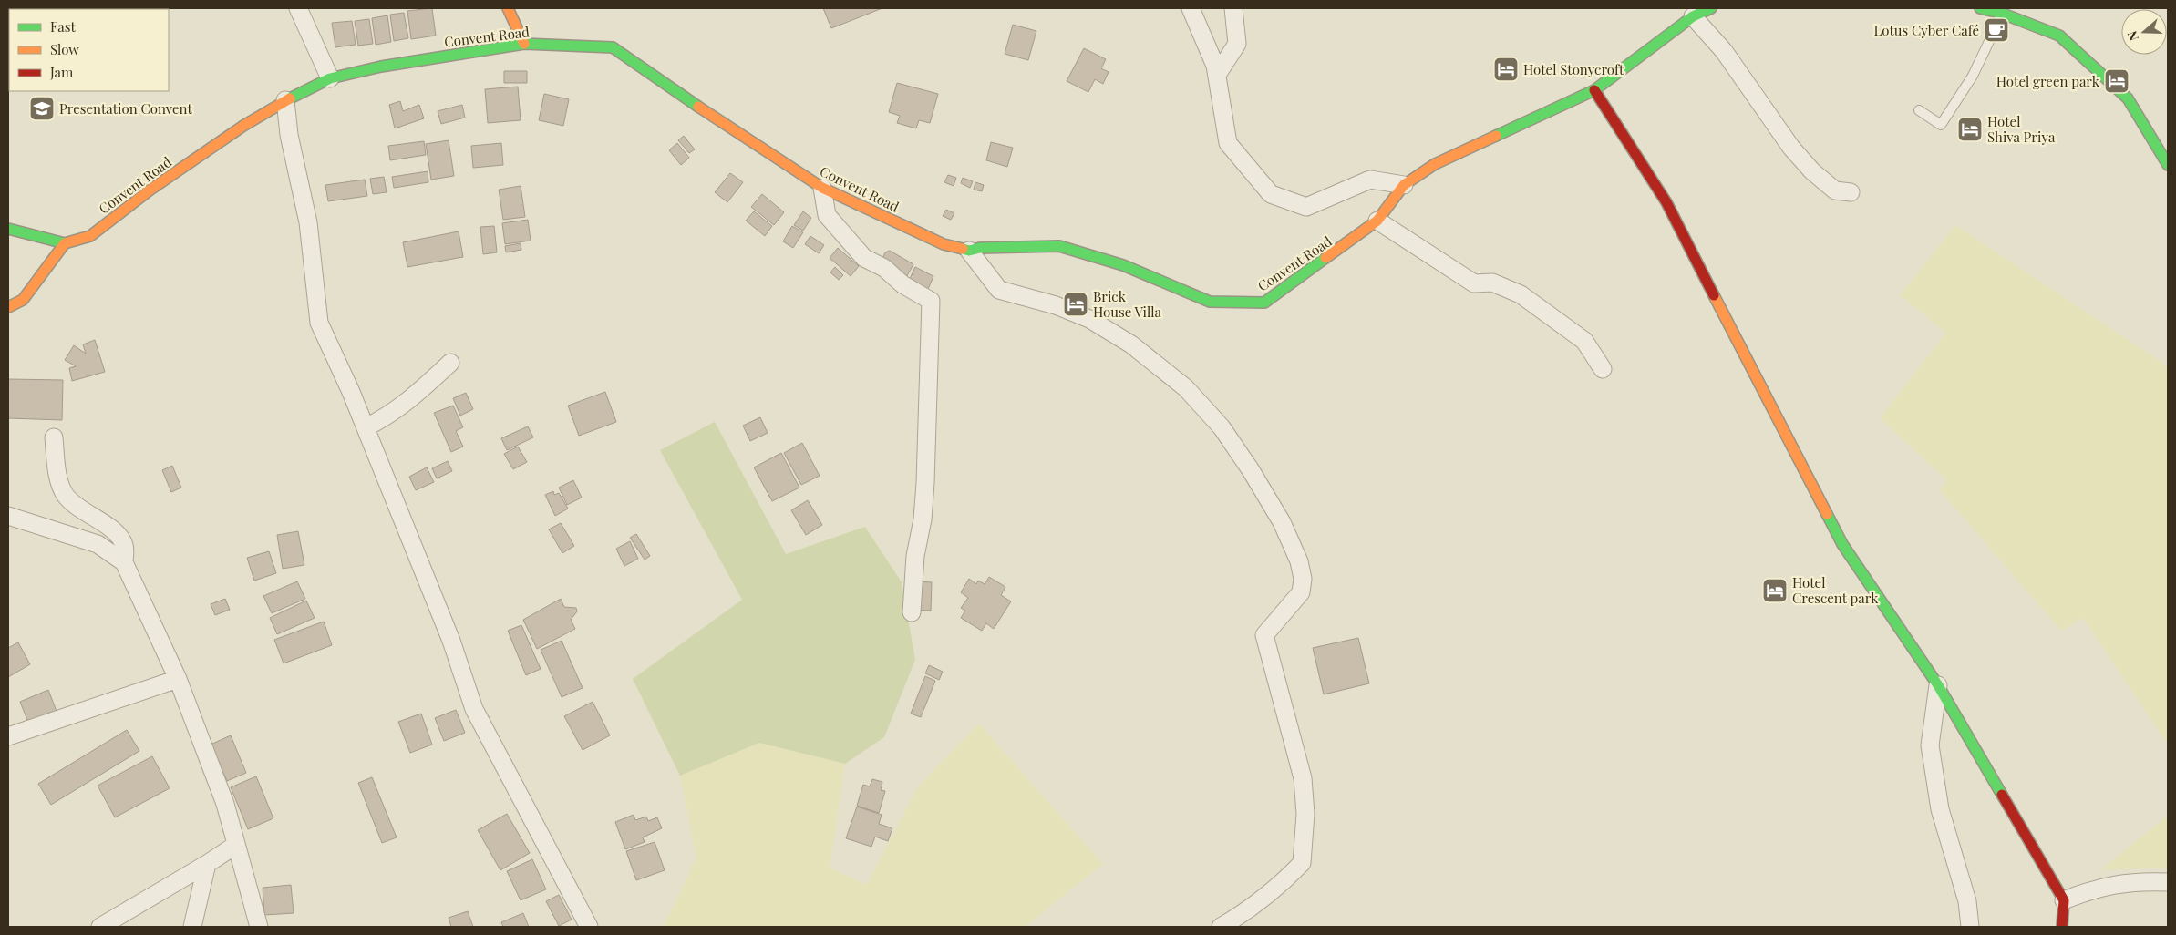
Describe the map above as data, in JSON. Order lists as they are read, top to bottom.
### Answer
{
  "streets": {
    "main road": ["Convent Road"]
  },
  "places": {
    "cafe": ["Lotus Cyber Café"],
    "hotel": [
      "Hotel Stonycroft",
      "Hotel green park",
      "Hotel Shiva Priya",
      "Brick House Villa",
      "Hotel Crescent park"
    ],
    "school or university": ["Presentation Convent"]
  },
  "legend": ["Fast", "Slow", "Jam"],
  "north": "left"
}
